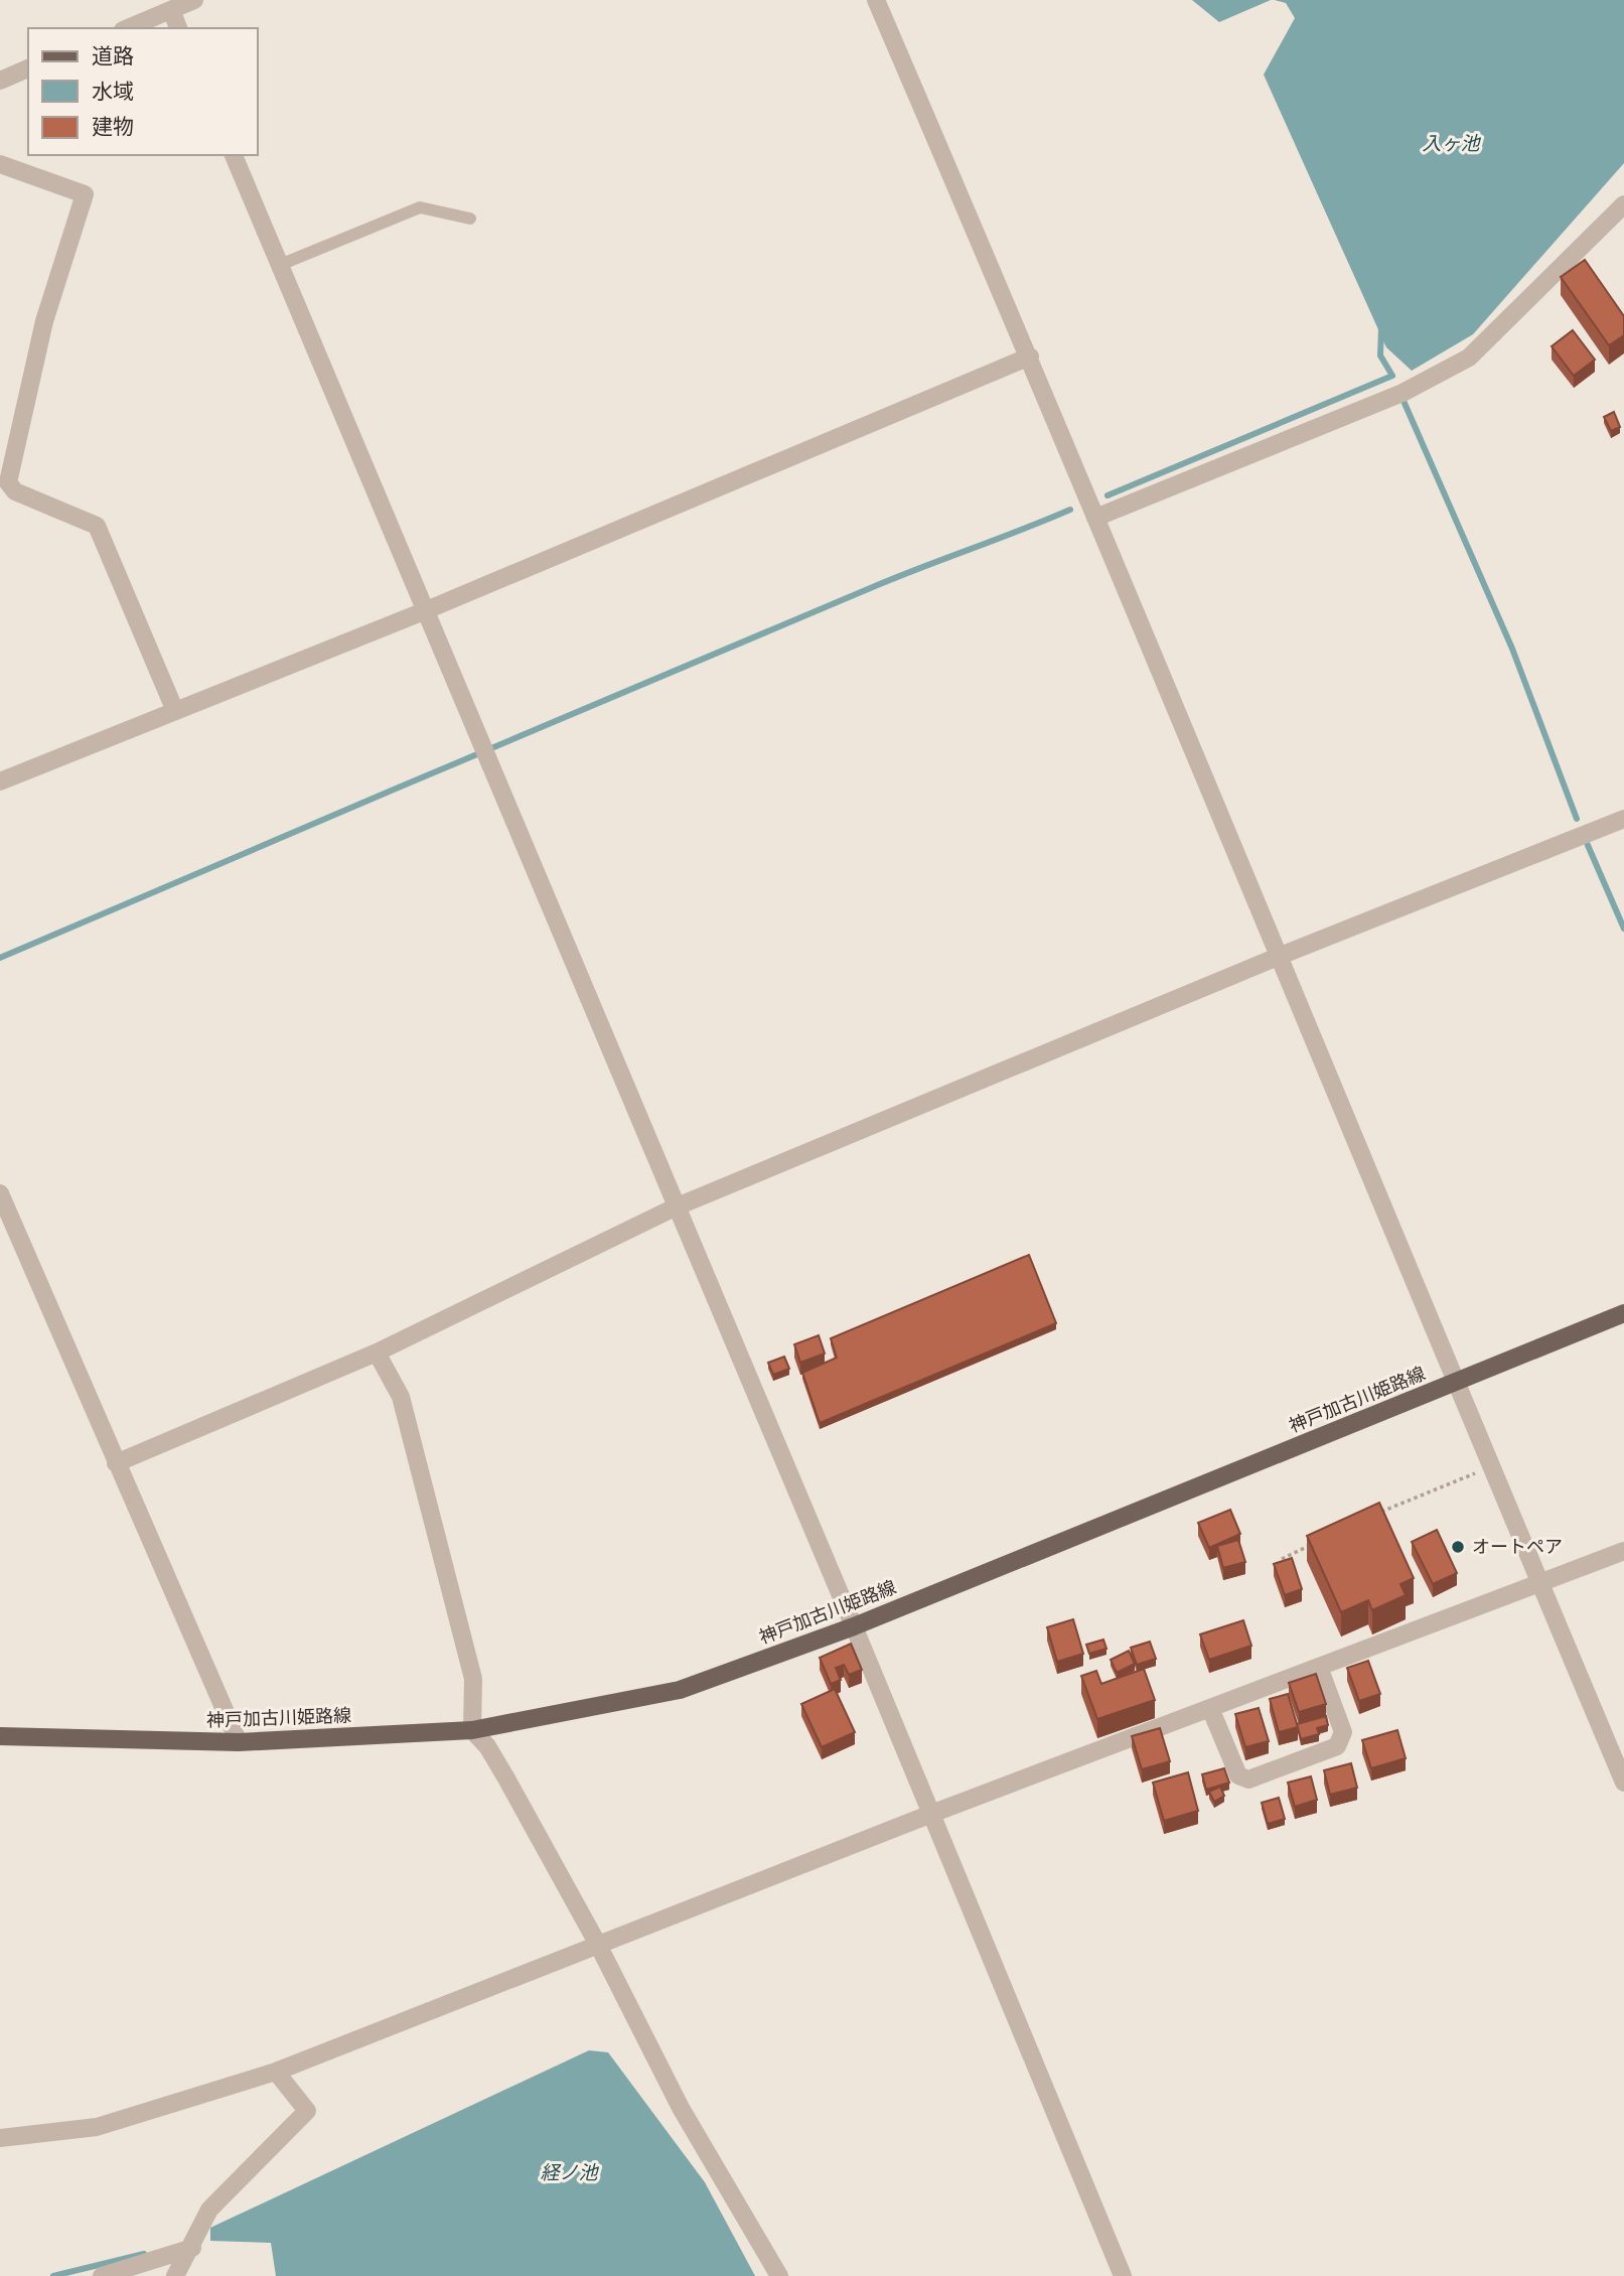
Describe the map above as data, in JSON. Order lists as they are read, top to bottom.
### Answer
{
  "streets": {
    "main road": ["神戸加古川姫路線"]
  },
  "water": ["入ヶ池", "経ノ池"],
  "places": ["オートペア"],
  "legend": ["道路", "水域", "建物"]
}
